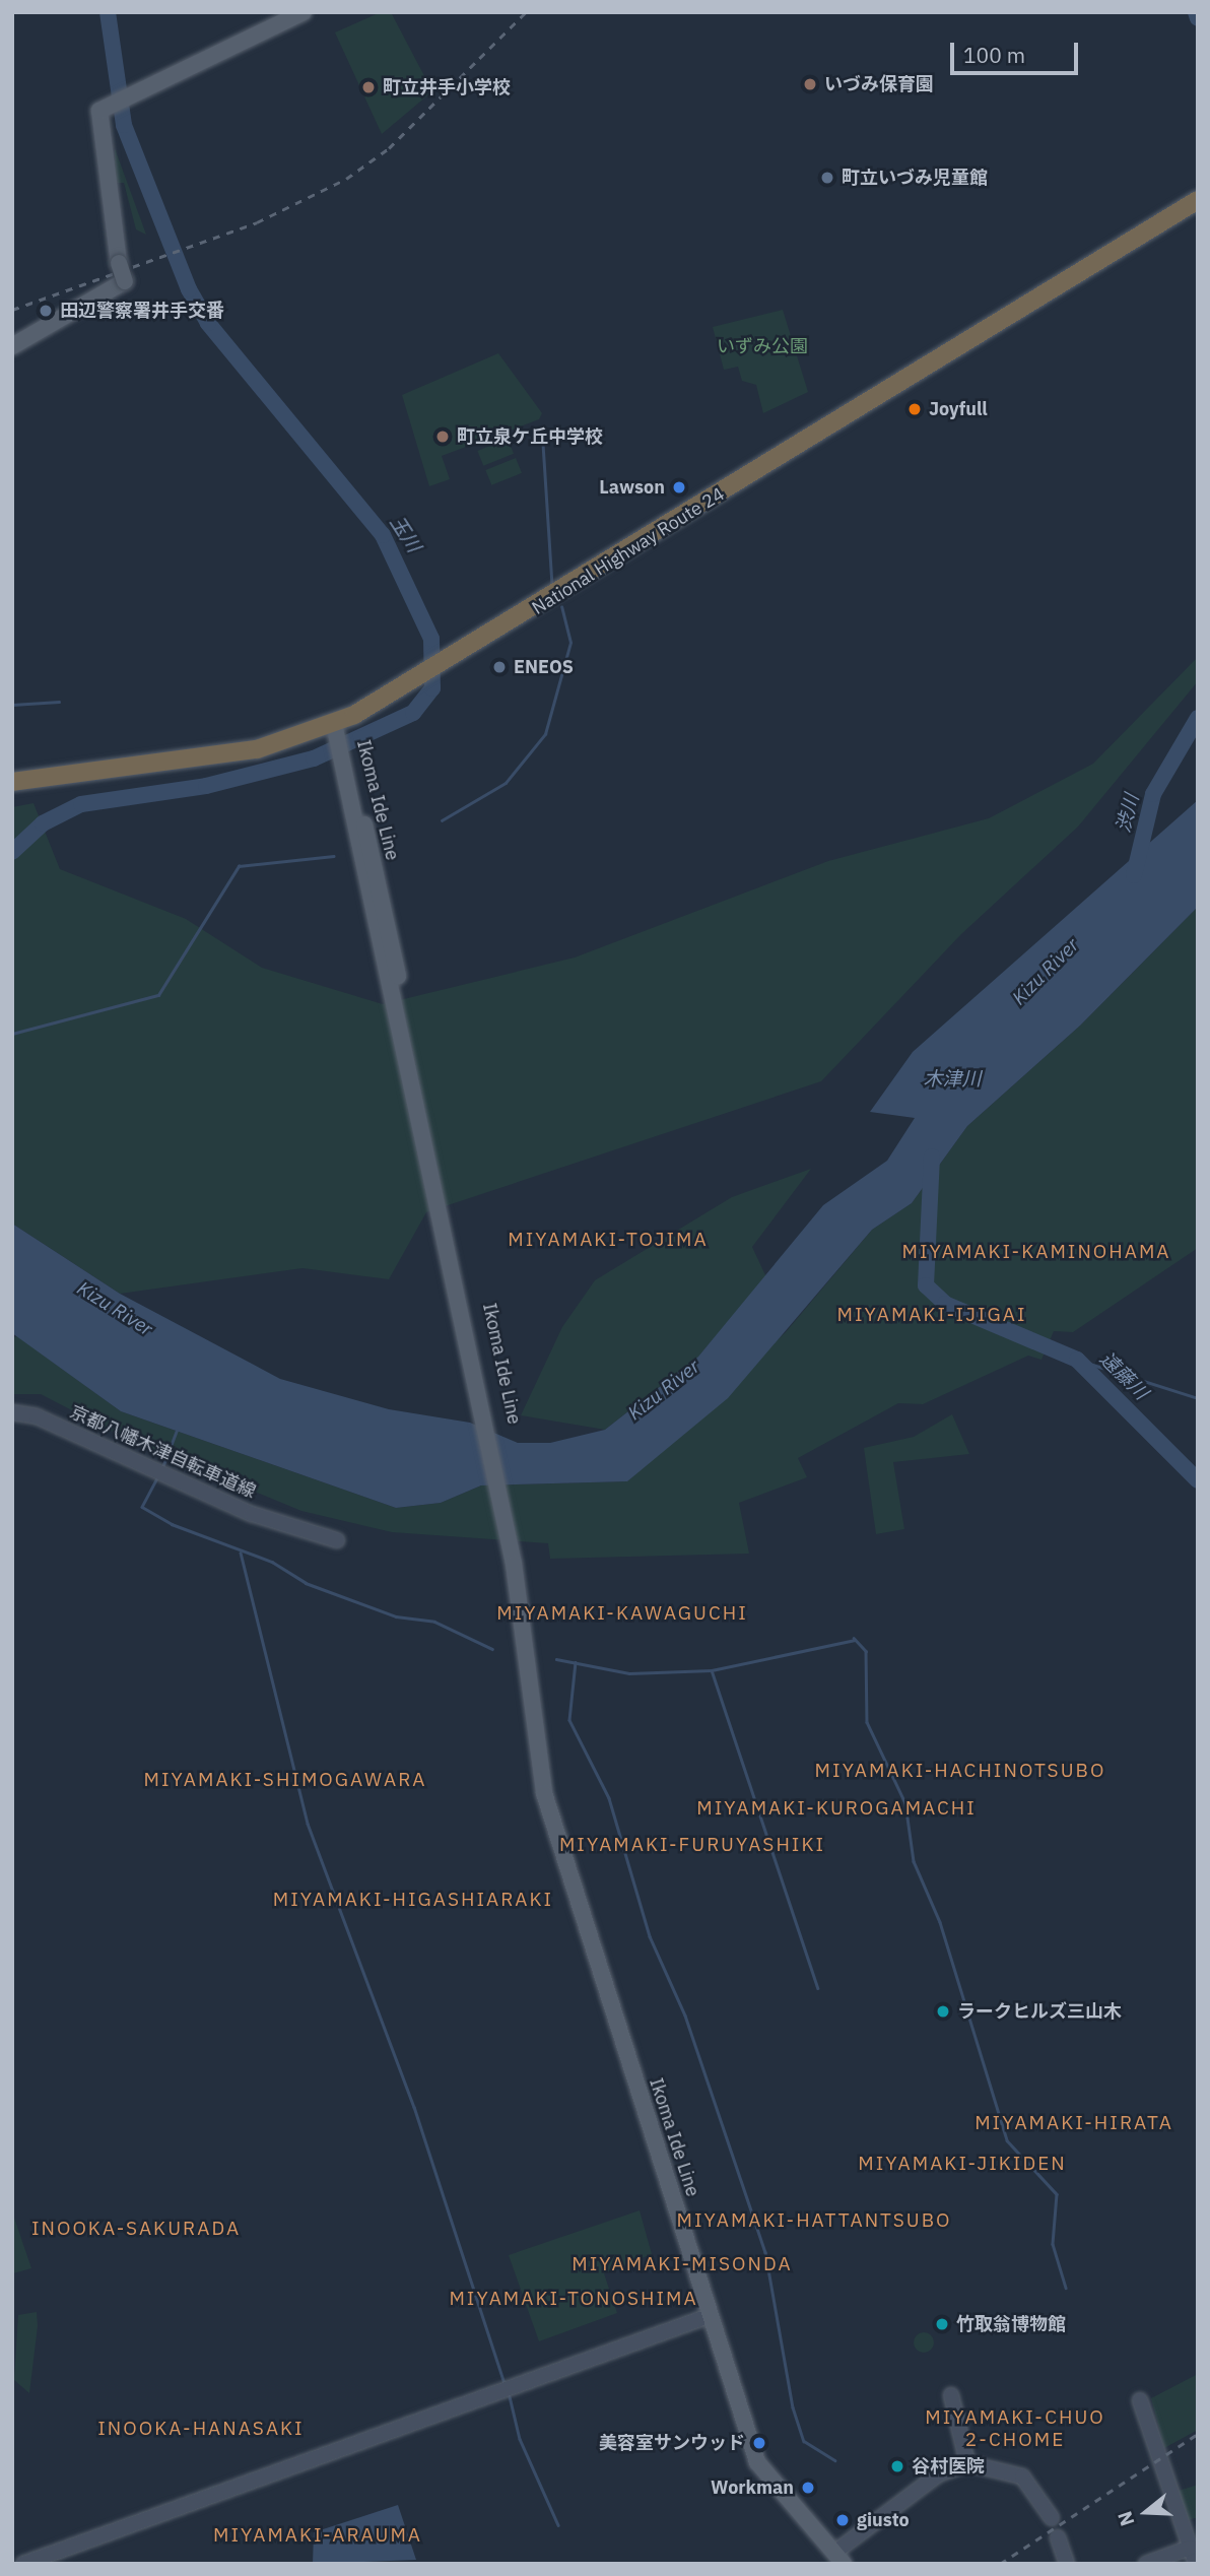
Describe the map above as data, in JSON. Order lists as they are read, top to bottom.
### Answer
{
  "streets": {
    "highway": ["National Highway Route 24"],
    "main road": ["Ikoma Ide Line"],
    "street": ["京都八幡木津自転車道線"]
  },
  "crossings": [
    ["National Highway Route 24", "Ikoma Ide Line"]
  ],
  "districts": [
    "MIYAMAKI-TOJIMA",
    "MIYAMAKI-KAMINOHAMA",
    "MIYAMAKI-IJIGAI",
    "MIYAMAKI-KAWAGUCHI",
    "MIYAMAKI-HACHINOTSUBO",
    "MIYAMAKI-SHIMOGAWARA",
    "MIYAMAKI-KUROGAMACHI",
    "MIYAMAKI-FURUYASHIKI",
    "MIYAMAKI-HIGASHIARAKI",
    "MIYAMAKI-HIRATA",
    "MIYAMAKI-JIKIDEN",
    "MIYAMAKI-HATTANTSUBO",
    "INOOKA-SAKURADA",
    "MIYAMAKI-MISONDA",
    "MIYAMAKI-TONOSHIMA",
    "MIYAMAKI-CHUO 2-CHOME",
    "INOOKA-HANASAKI",
    "MIYAMAKI-ARAUMA"
  ],
  "water": [
    "玉川",
    "渋川",
    "Kizu River",
    "木津川",
    "遠藤川"
  ],
  "parks": ["いずみ公園"],
  "places": [
    "いづみ保育園",
    "町立井手小学校",
    "町立いづみ児童館",
    "田辺警察署井手交番",
    "Joyfull",
    "町立泉ケ丘中学校",
    "Lawson",
    "ENEOS",
    "ラークヒルズ三山木",
    "竹取翁博物館",
    "美容室サンウッド",
    "谷村医院",
    "Workman",
    "giusto"
  ],
  "scale_bar": "100 m",
  "north": "left"
}
